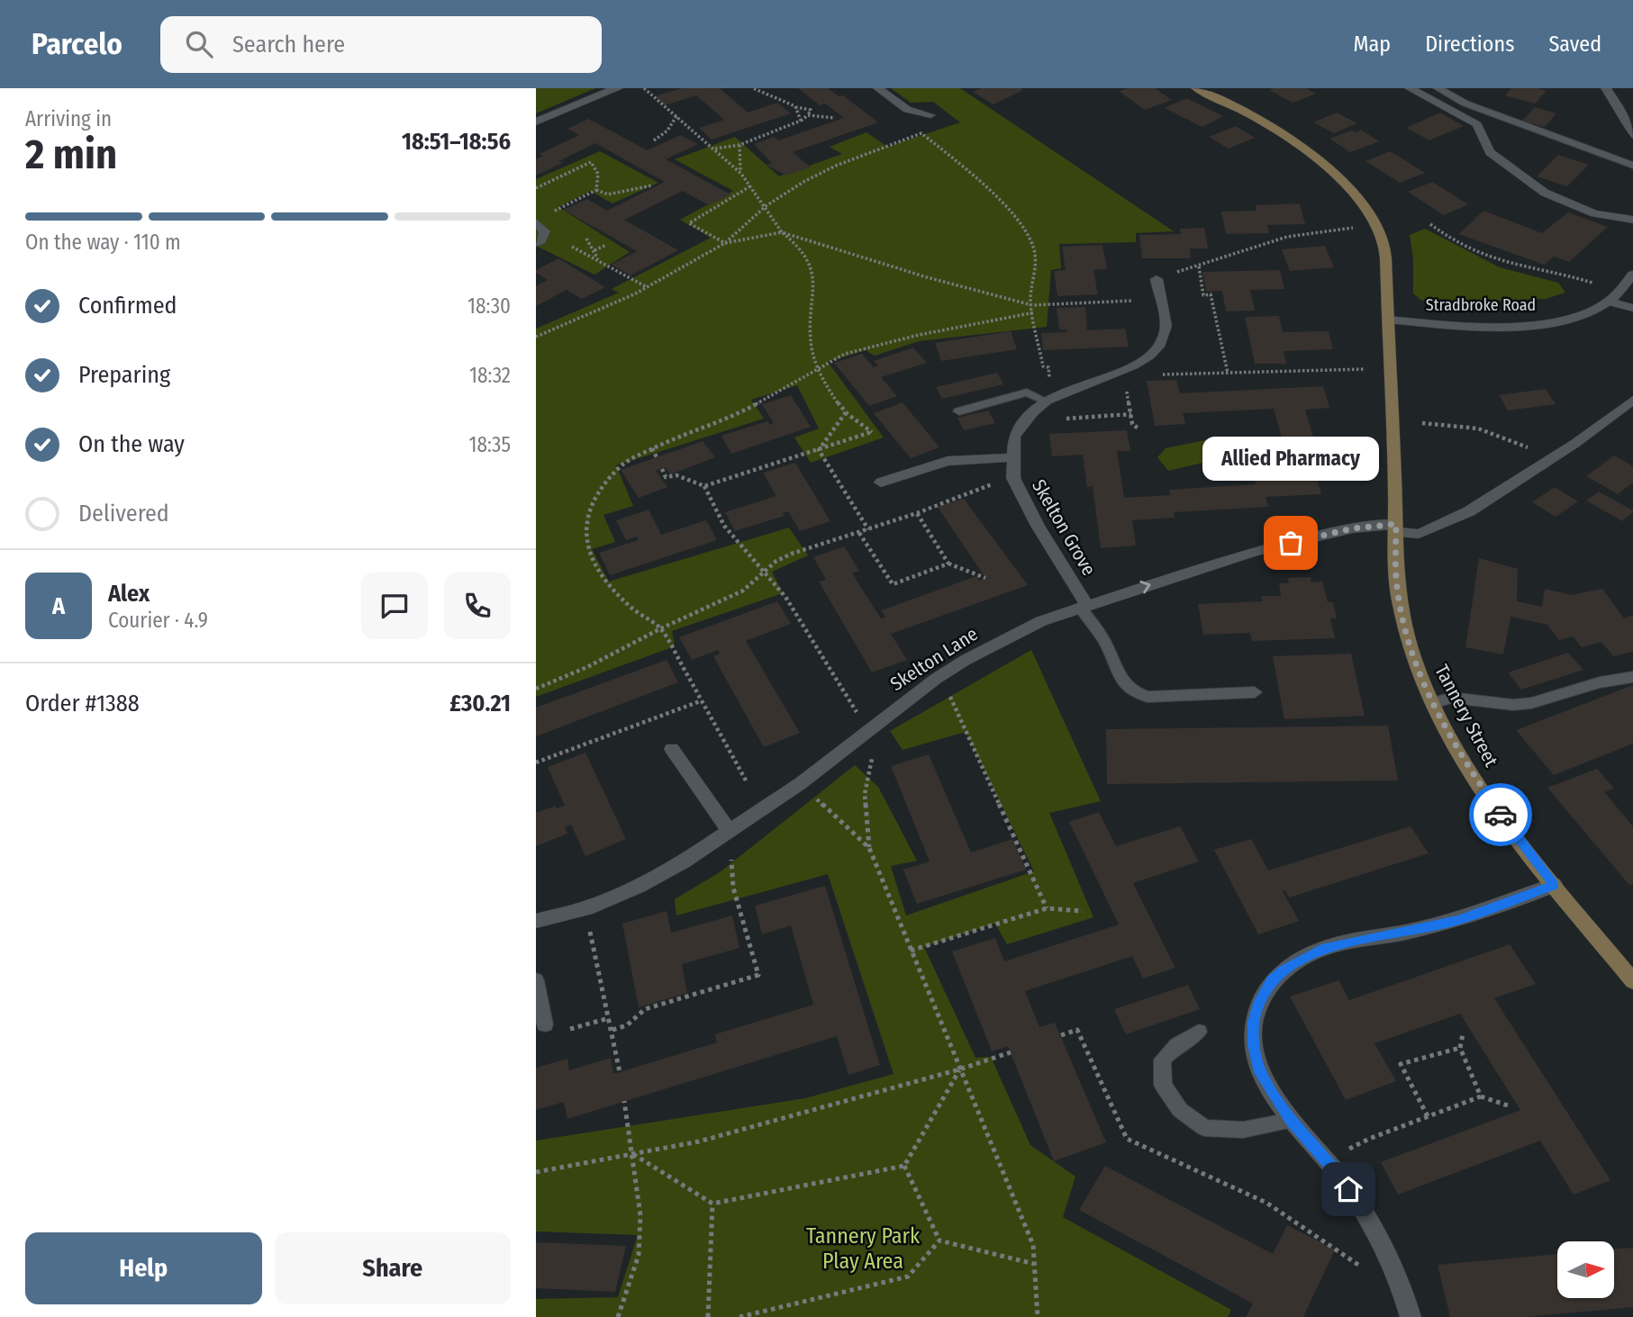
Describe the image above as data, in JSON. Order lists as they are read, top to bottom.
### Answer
{
  "streets": {
    "main road": ["Tannery Street"],
    "street": ["Stradbroke Road", "Skelton Grove", "Skelton Lane"]
  },
  "crossings": [
    ["Stradbroke Road", "Tannery Street"],
    ["Skelton Grove", "Skelton Lane"],
    ["Skelton Lane", "Tannery Street"]
  ],
  "parks": ["Tannery Park Play Area"],
  "places": ["Allied Pharmacy"],
  "north": "right",
  "page": {
    "header": "Parcelo",
    "search": "Search here",
    "nav": ["Map", "Directions", "Saved"],
    "heading": ["2 min", "Arriving in", "18:51–18:56"],
    "panel": [
      "Alex",
      "Courier · 4.9",
      "Order #1388",
      "£30.21"
    ],
    "bar": "On the way · 110 m",
    "list": [
      ["Confirmed", "18:30"],
      ["Preparing", "18:32"],
      ["On the way", "18:35"],
      "Delivered"
    ],
    "bubble": "Allied Pharmacy",
    "round": "A",
    "buttons": ["Help", "Share"]
  }
}
